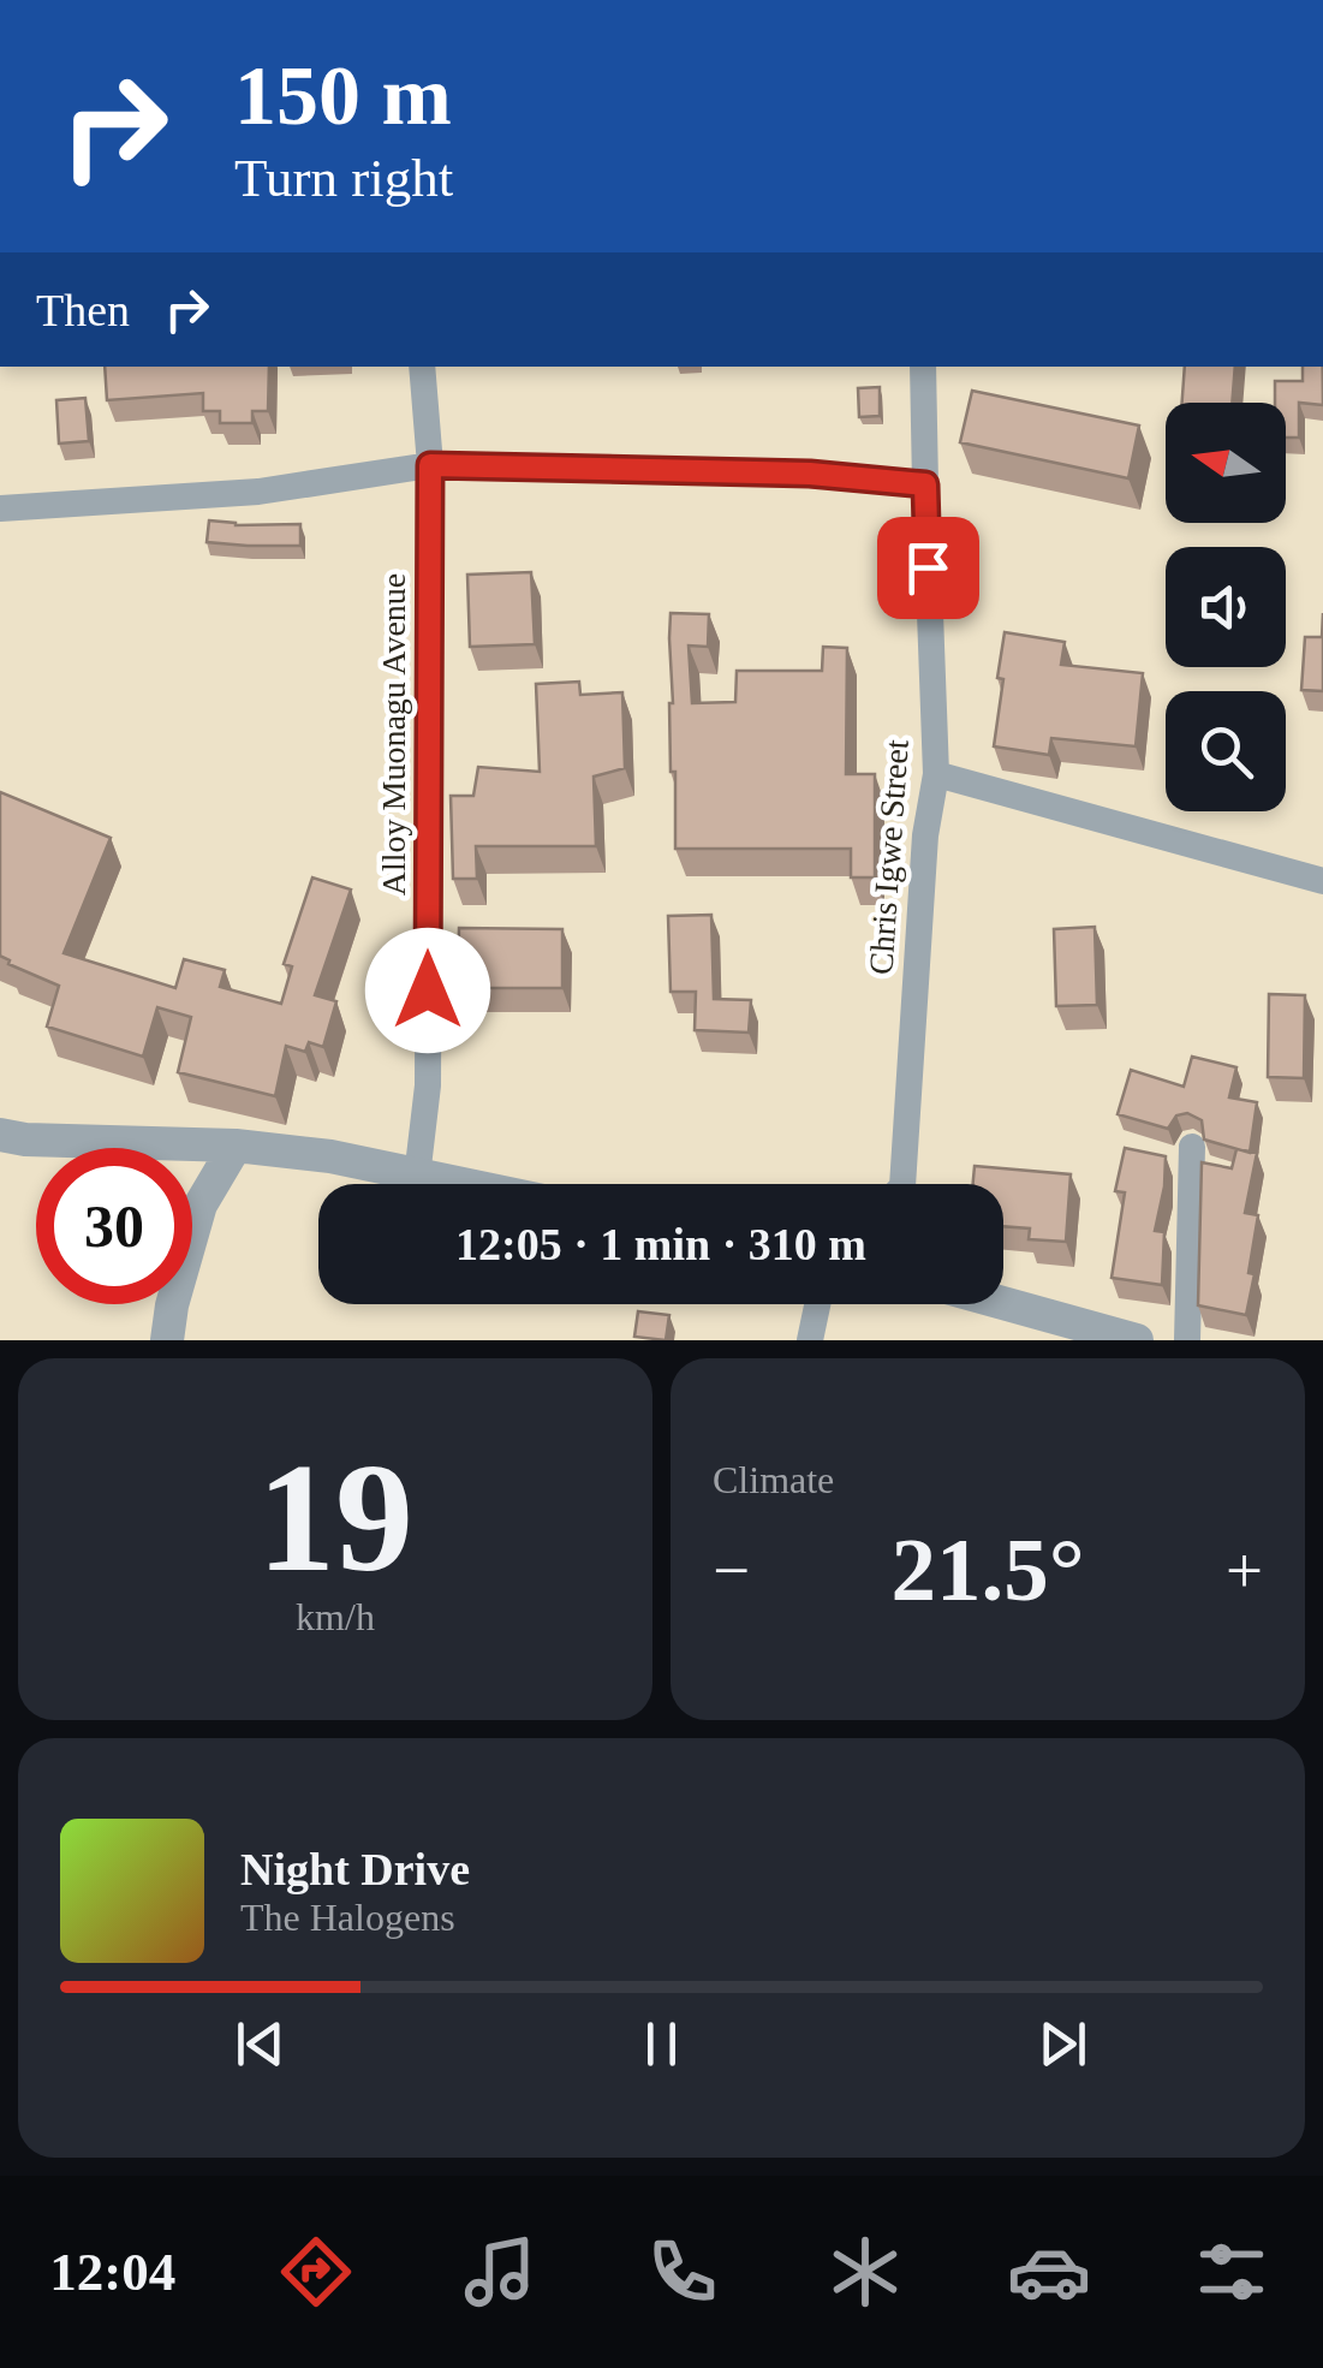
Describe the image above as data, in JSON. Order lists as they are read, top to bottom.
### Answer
{
  "streets": {
    "street": ["Alloy Muonagu Avenue", "Chris Igwe Street"]
  },
  "north": "left",
  "page": {
    "turn": ["150 m", "Turn right"],
    "then": "Then",
    "limit": "30",
    "trip": "12:05 · 1 min · 310 m",
    "tile": [
      ["19", "km/h"],
      "Climate"
    ],
    "heat": ["−", "21.5°", "+"],
    "song": ["Night Drive", "The Halogens"],
    "tabs": "12:04"
  }
}
